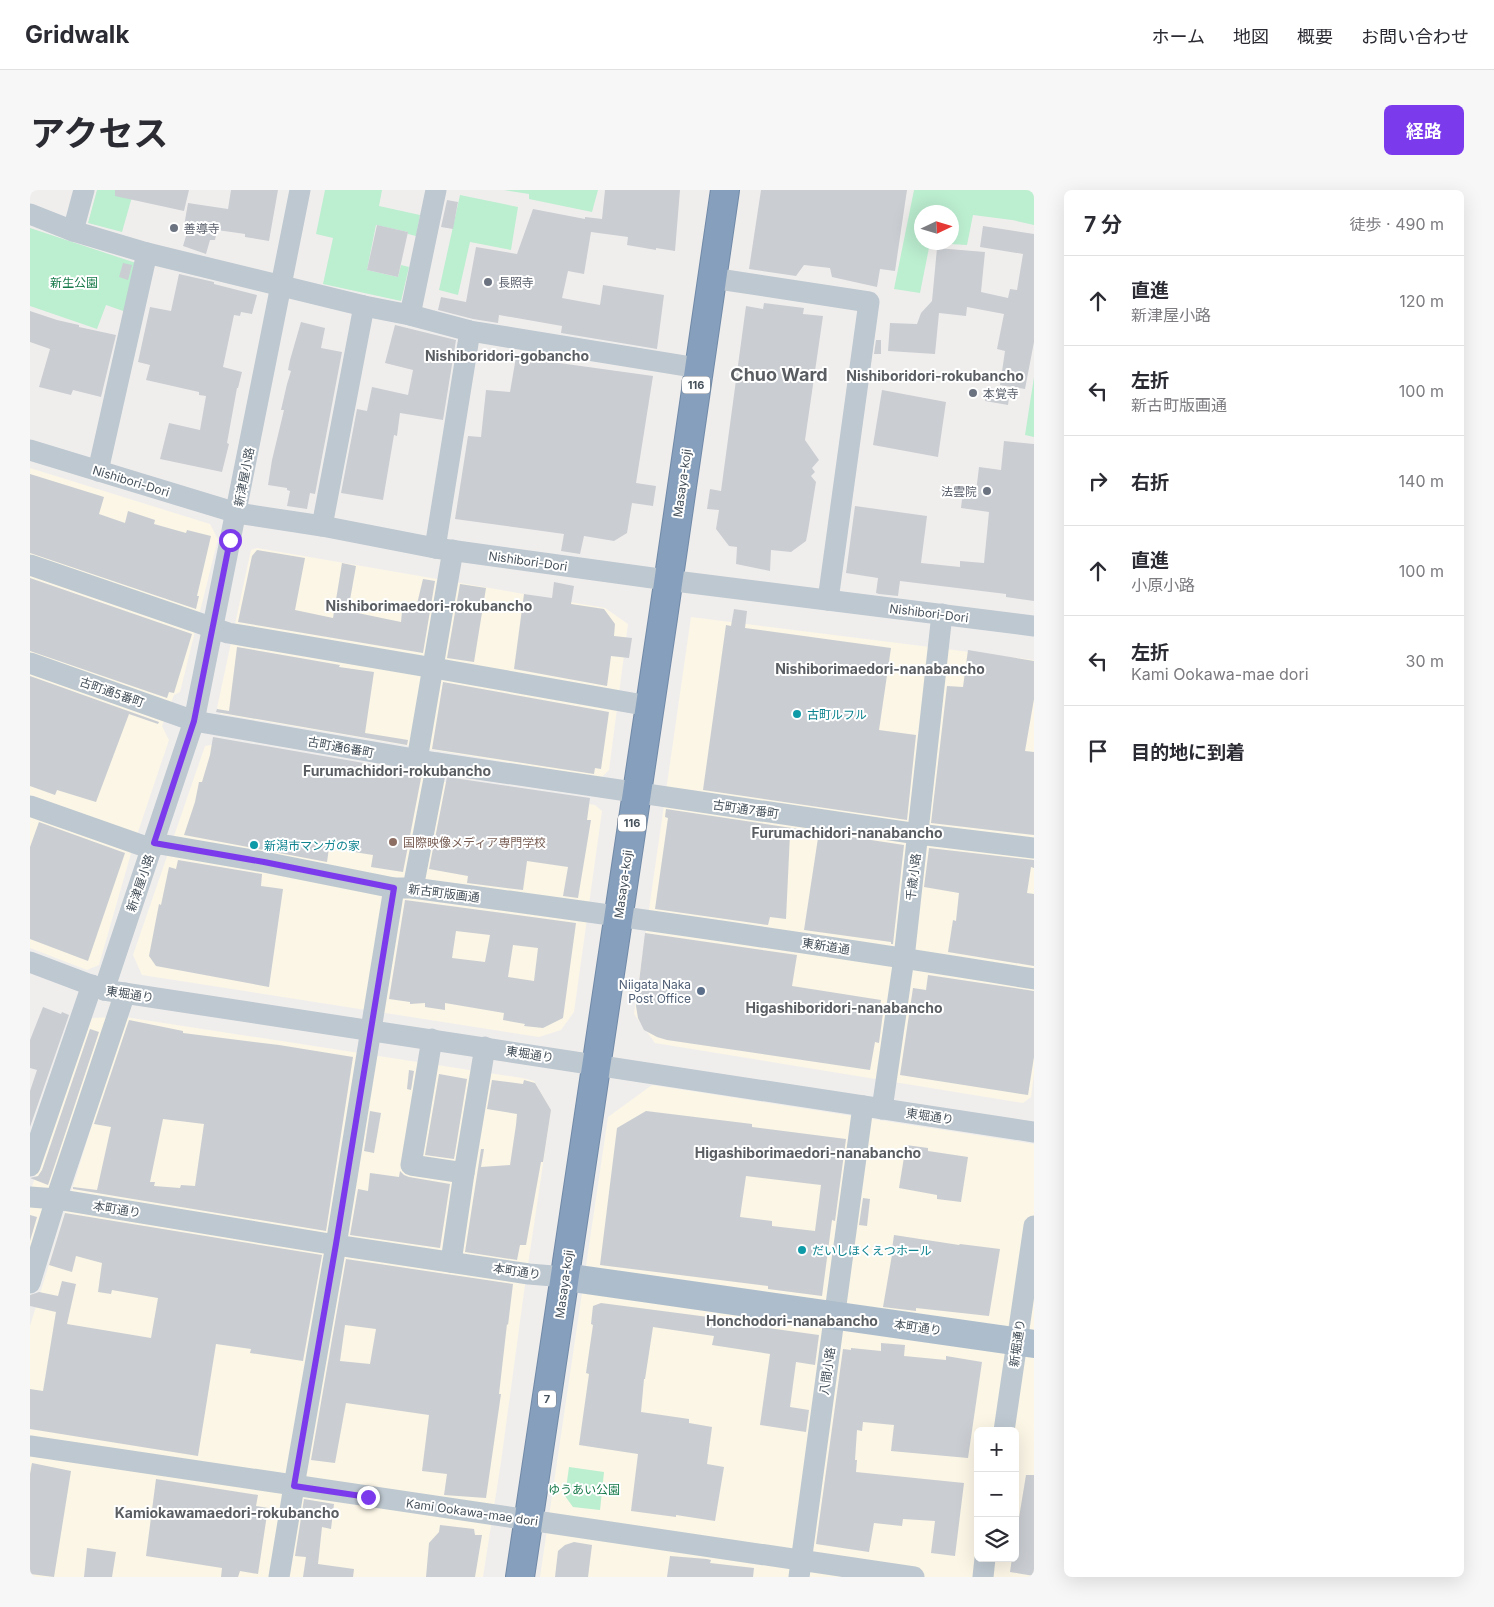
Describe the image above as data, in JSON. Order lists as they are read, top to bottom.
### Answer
{
  "streets": {
    "highway": ["116", "Masaya-koji", "7"],
    "main road": ["本町通り"],
    "street": [
      "新津屋小路",
      "Nishibori-Dori",
      "古町通5番町",
      "古町通6番町",
      "古町通7番町",
      "千歳小路",
      "新古町版画通",
      "東新道通",
      "東堀通り",
      "新堀通り",
      "八間小路",
      "Kami Ookawa-mae dori"
    ]
  },
  "crossings": [
    ["新津屋小路", "Nishibori-Dori"],
    ["新津屋小路", "古町通5番町"],
    ["新津屋小路", "古町通6番町"],
    ["新津屋小路", "新古町版画通"],
    ["新津屋小路", "東堀通り"],
    ["Nishibori-Dori", "Masaya-koji"],
    ["Nishibori-Dori", "千歳小路"],
    ["Masaya-koji", "古町通6番町"],
    ["Masaya-koji", "古町通7番町"],
    ["Masaya-koji", "新古町版画通"],
    ["Masaya-koji", "東新道通"],
    ["Masaya-koji", "東堀通り"],
    ["Masaya-koji", "本町通り"],
    ["Masaya-koji", "Kami Ookawa-mae dori"],
    ["古町通5番町", "古町通6番町"],
    ["古町通6番町", "古町通7番町"],
    ["古町通7番町", "千歳小路"],
    ["千歳小路", "東新道通"],
    ["千歳小路", "東堀通り"],
    ["千歳小路", "八間小路"],
    ["新古町版画通", "東新道通"],
    ["東堀通り", "八間小路"],
    ["本町通り", "新堀通り"],
    ["本町通り", "八間小路"],
    ["八間小路", "Kami Ookawa-mae dori"]
  ],
  "districts": [
    "Nishiboridori-gobancho",
    "Chuo Ward",
    "Nishiboridori-rokubancho",
    "Nishiborimaedori-rokubancho",
    "Nishiborimaedori-nanabancho",
    "Furumachidori-rokubancho",
    "Furumachidori-nanabancho",
    "Higashiboridori-nanabancho",
    "Higashiborimaedori-nanabancho",
    "Honchodori-nanabancho",
    "Kamiokawamaedori-rokubancho"
  ],
  "parks": ["新生公園", "ゆうあい公園"],
  "places": [
    "善導寺",
    "長照寺",
    "本覚寺",
    "法雲院",
    "古町ルフル",
    "国際映像メディア専門学校",
    "新潟市マンガの家",
    "Niigata Naka Post Office",
    "だいしほくえつホール"
  ],
  "north": "right",
  "page": {
    "header": "Gridwalk",
    "nav": [
      "ホーム",
      "地図",
      "概要",
      "お問い合わせ"
    ],
    "title": "アクセス",
    "buttons": "経路",
    "heading": ["7 分", "徒歩 · 490 m"],
    "list": [
      ["直進", "新津屋小路", "120 m"],
      ["左折", "新古町版画通", "100 m"],
      ["右折", "140 m"],
      ["直進", "小原小路", "100 m"],
      ["左折", "Kami Ookawa-mae dori", "30 m"],
      "目的地に到着"
    ],
    "map_buttons": ["+", "−"]
  }
}
